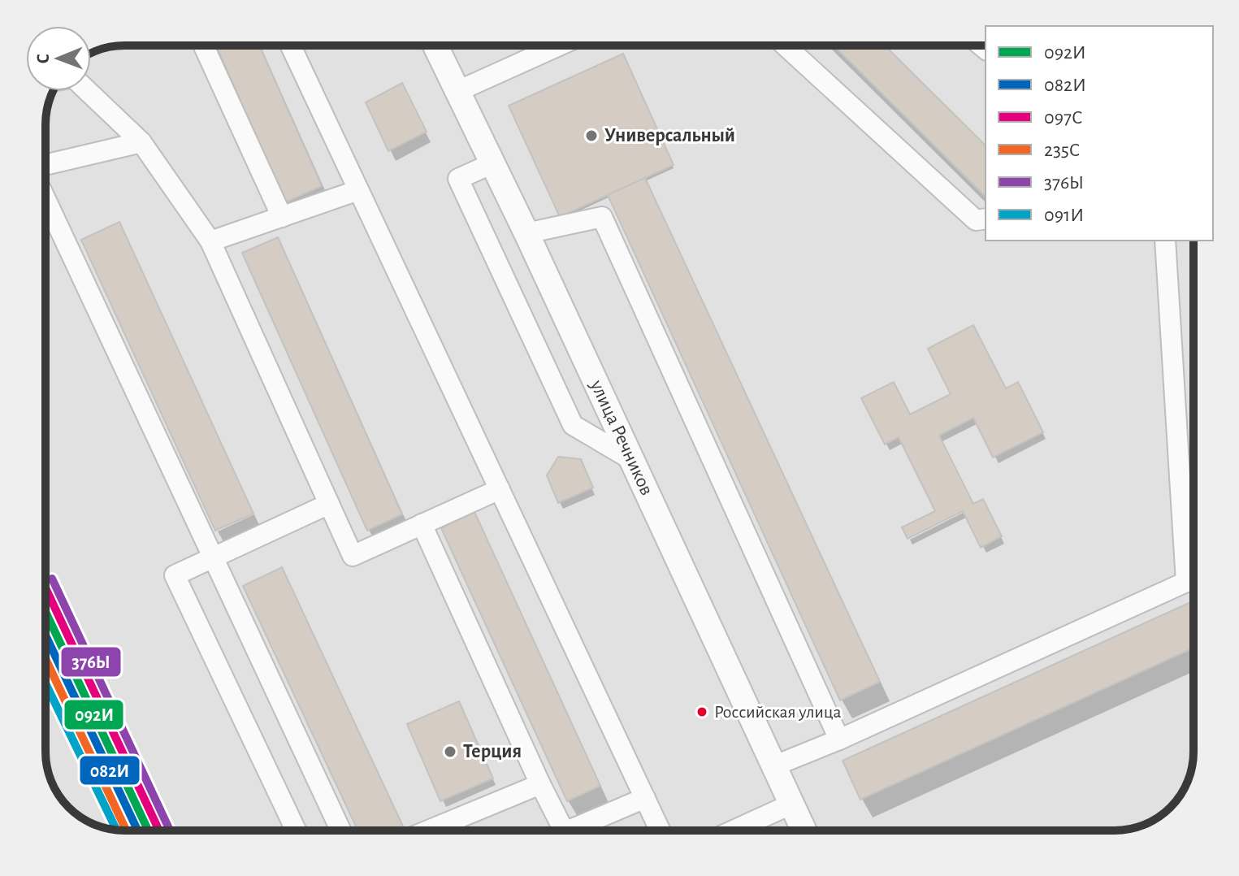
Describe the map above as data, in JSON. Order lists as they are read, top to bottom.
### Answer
{
  "streets": {
    "street": ["улица Речников"]
  },
  "places": ["Универсальный", "Российская улица", "Терция"],
  "lines": [
    "transit line 376Ы",
    "transit line 097С",
    "transit line 092И",
    "transit line 082И",
    "transit line 235С",
    "transit line 091И"
  ],
  "legend": [
    "092И",
    "082И",
    "097С",
    "235С",
    "376Ы",
    "091И"
  ],
  "north": "left"
}
